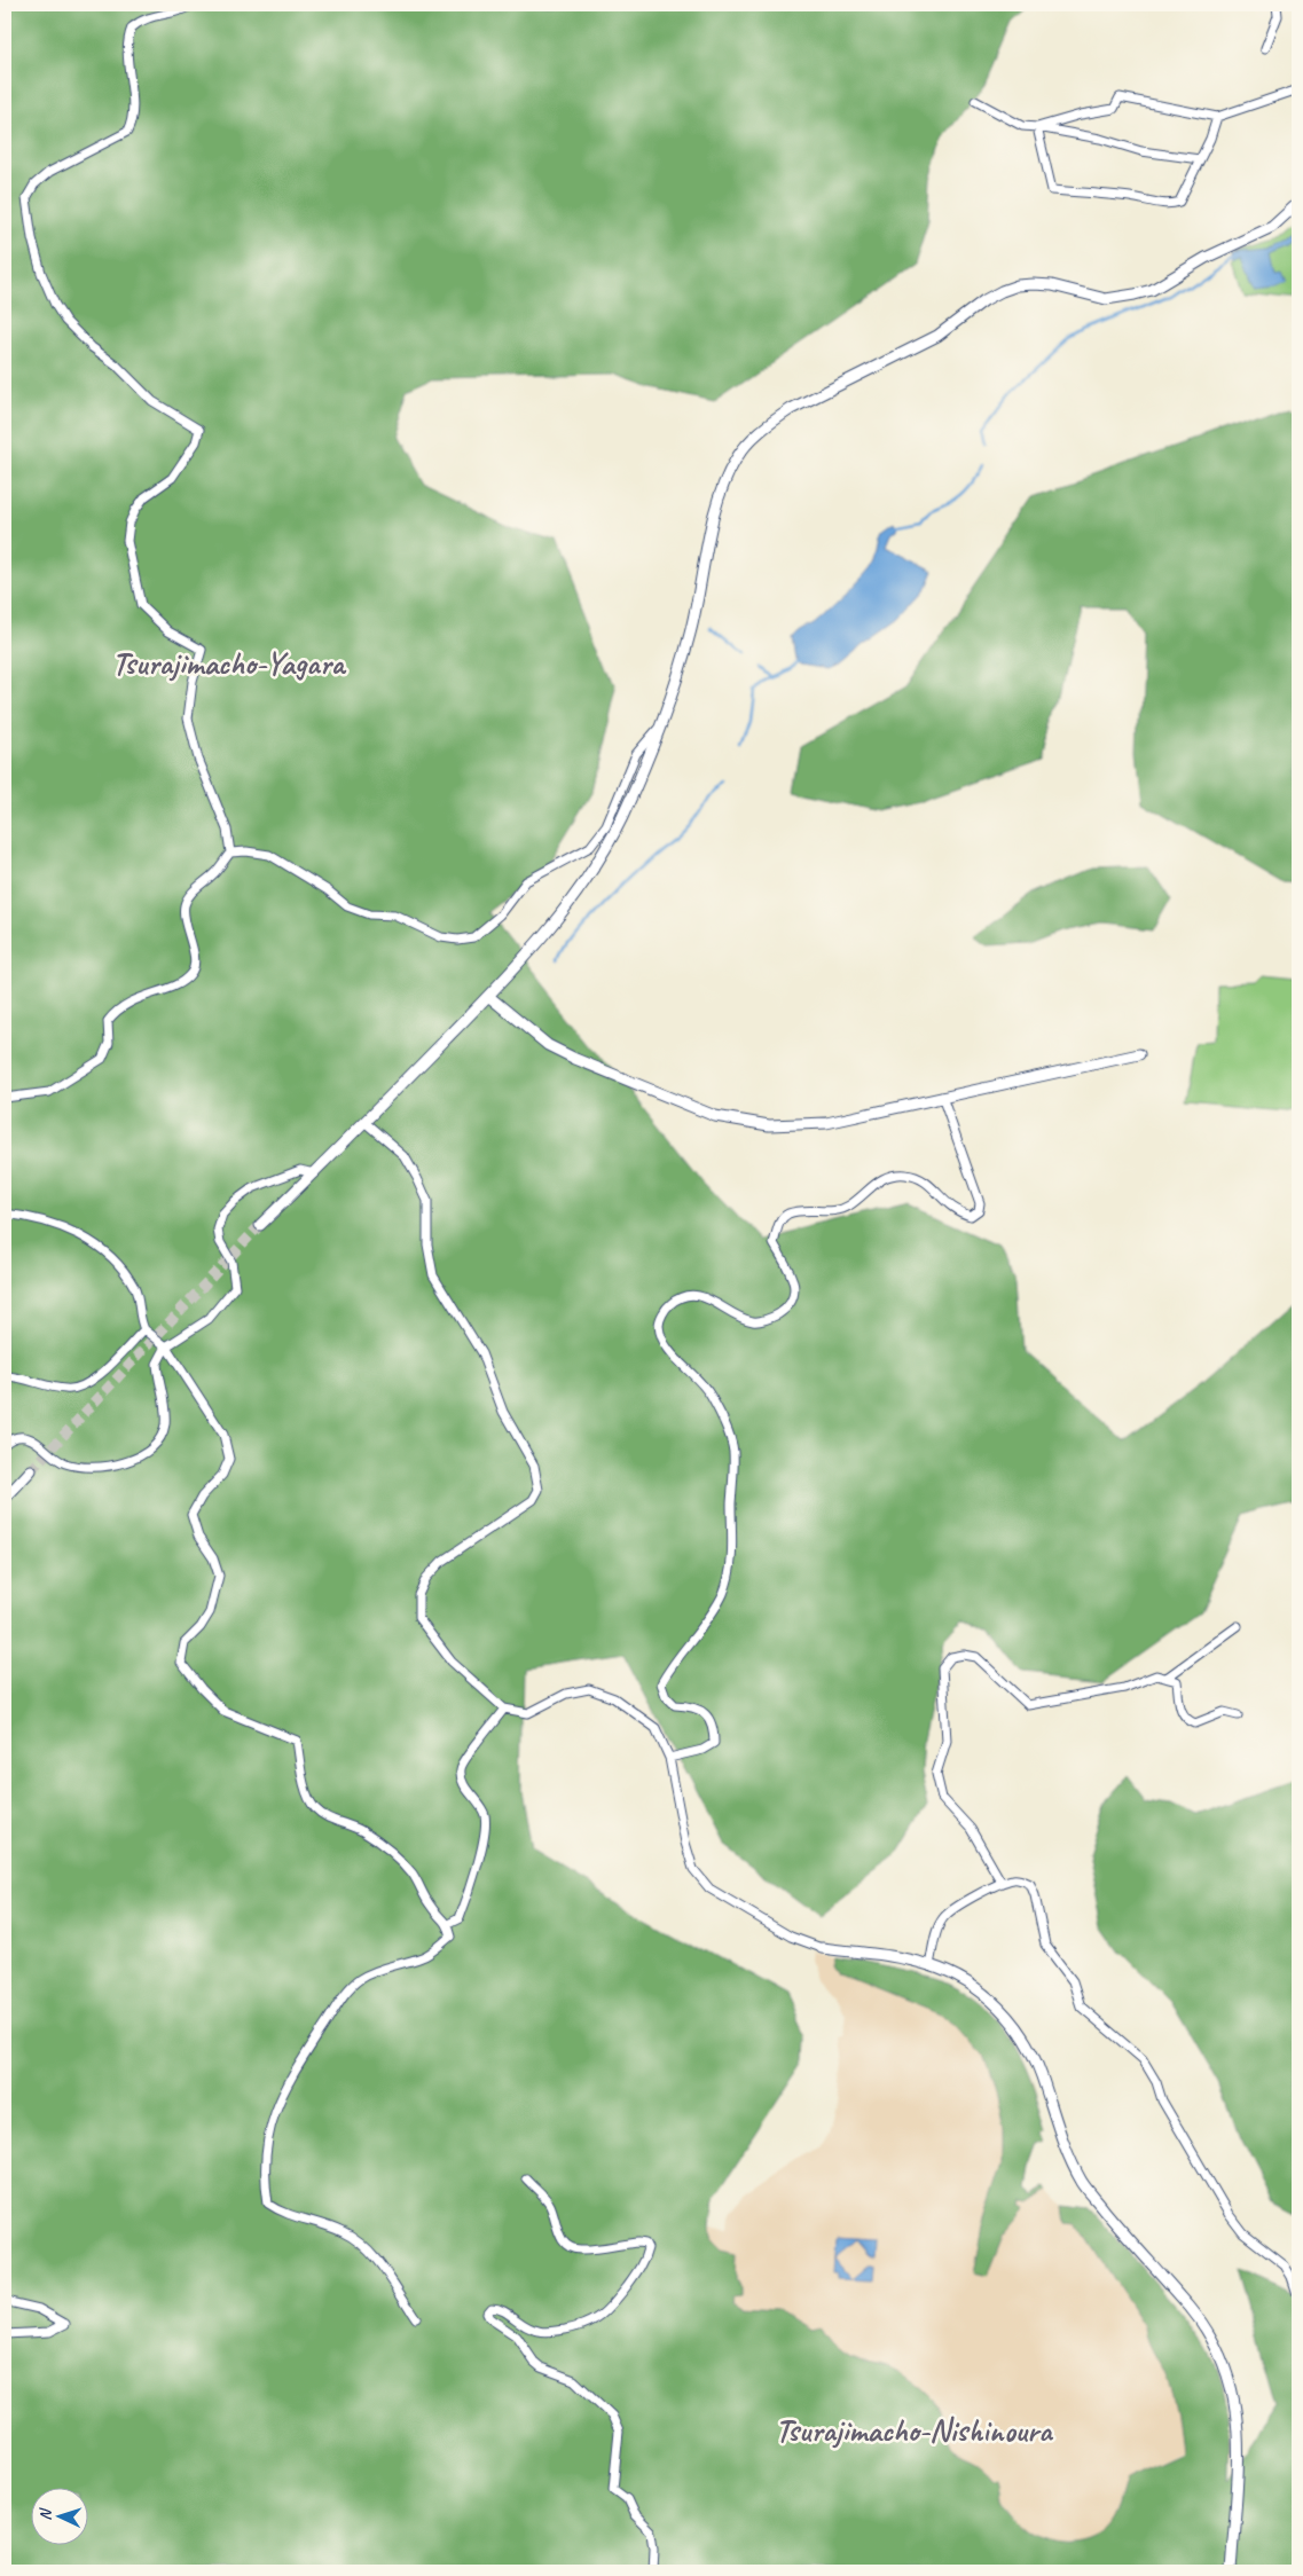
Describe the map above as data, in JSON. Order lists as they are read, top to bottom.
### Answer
{
  "districts": ["Tsurajimacho-Yagara", "Tsurajimacho-Nishinoura"],
  "north": "left"
}
